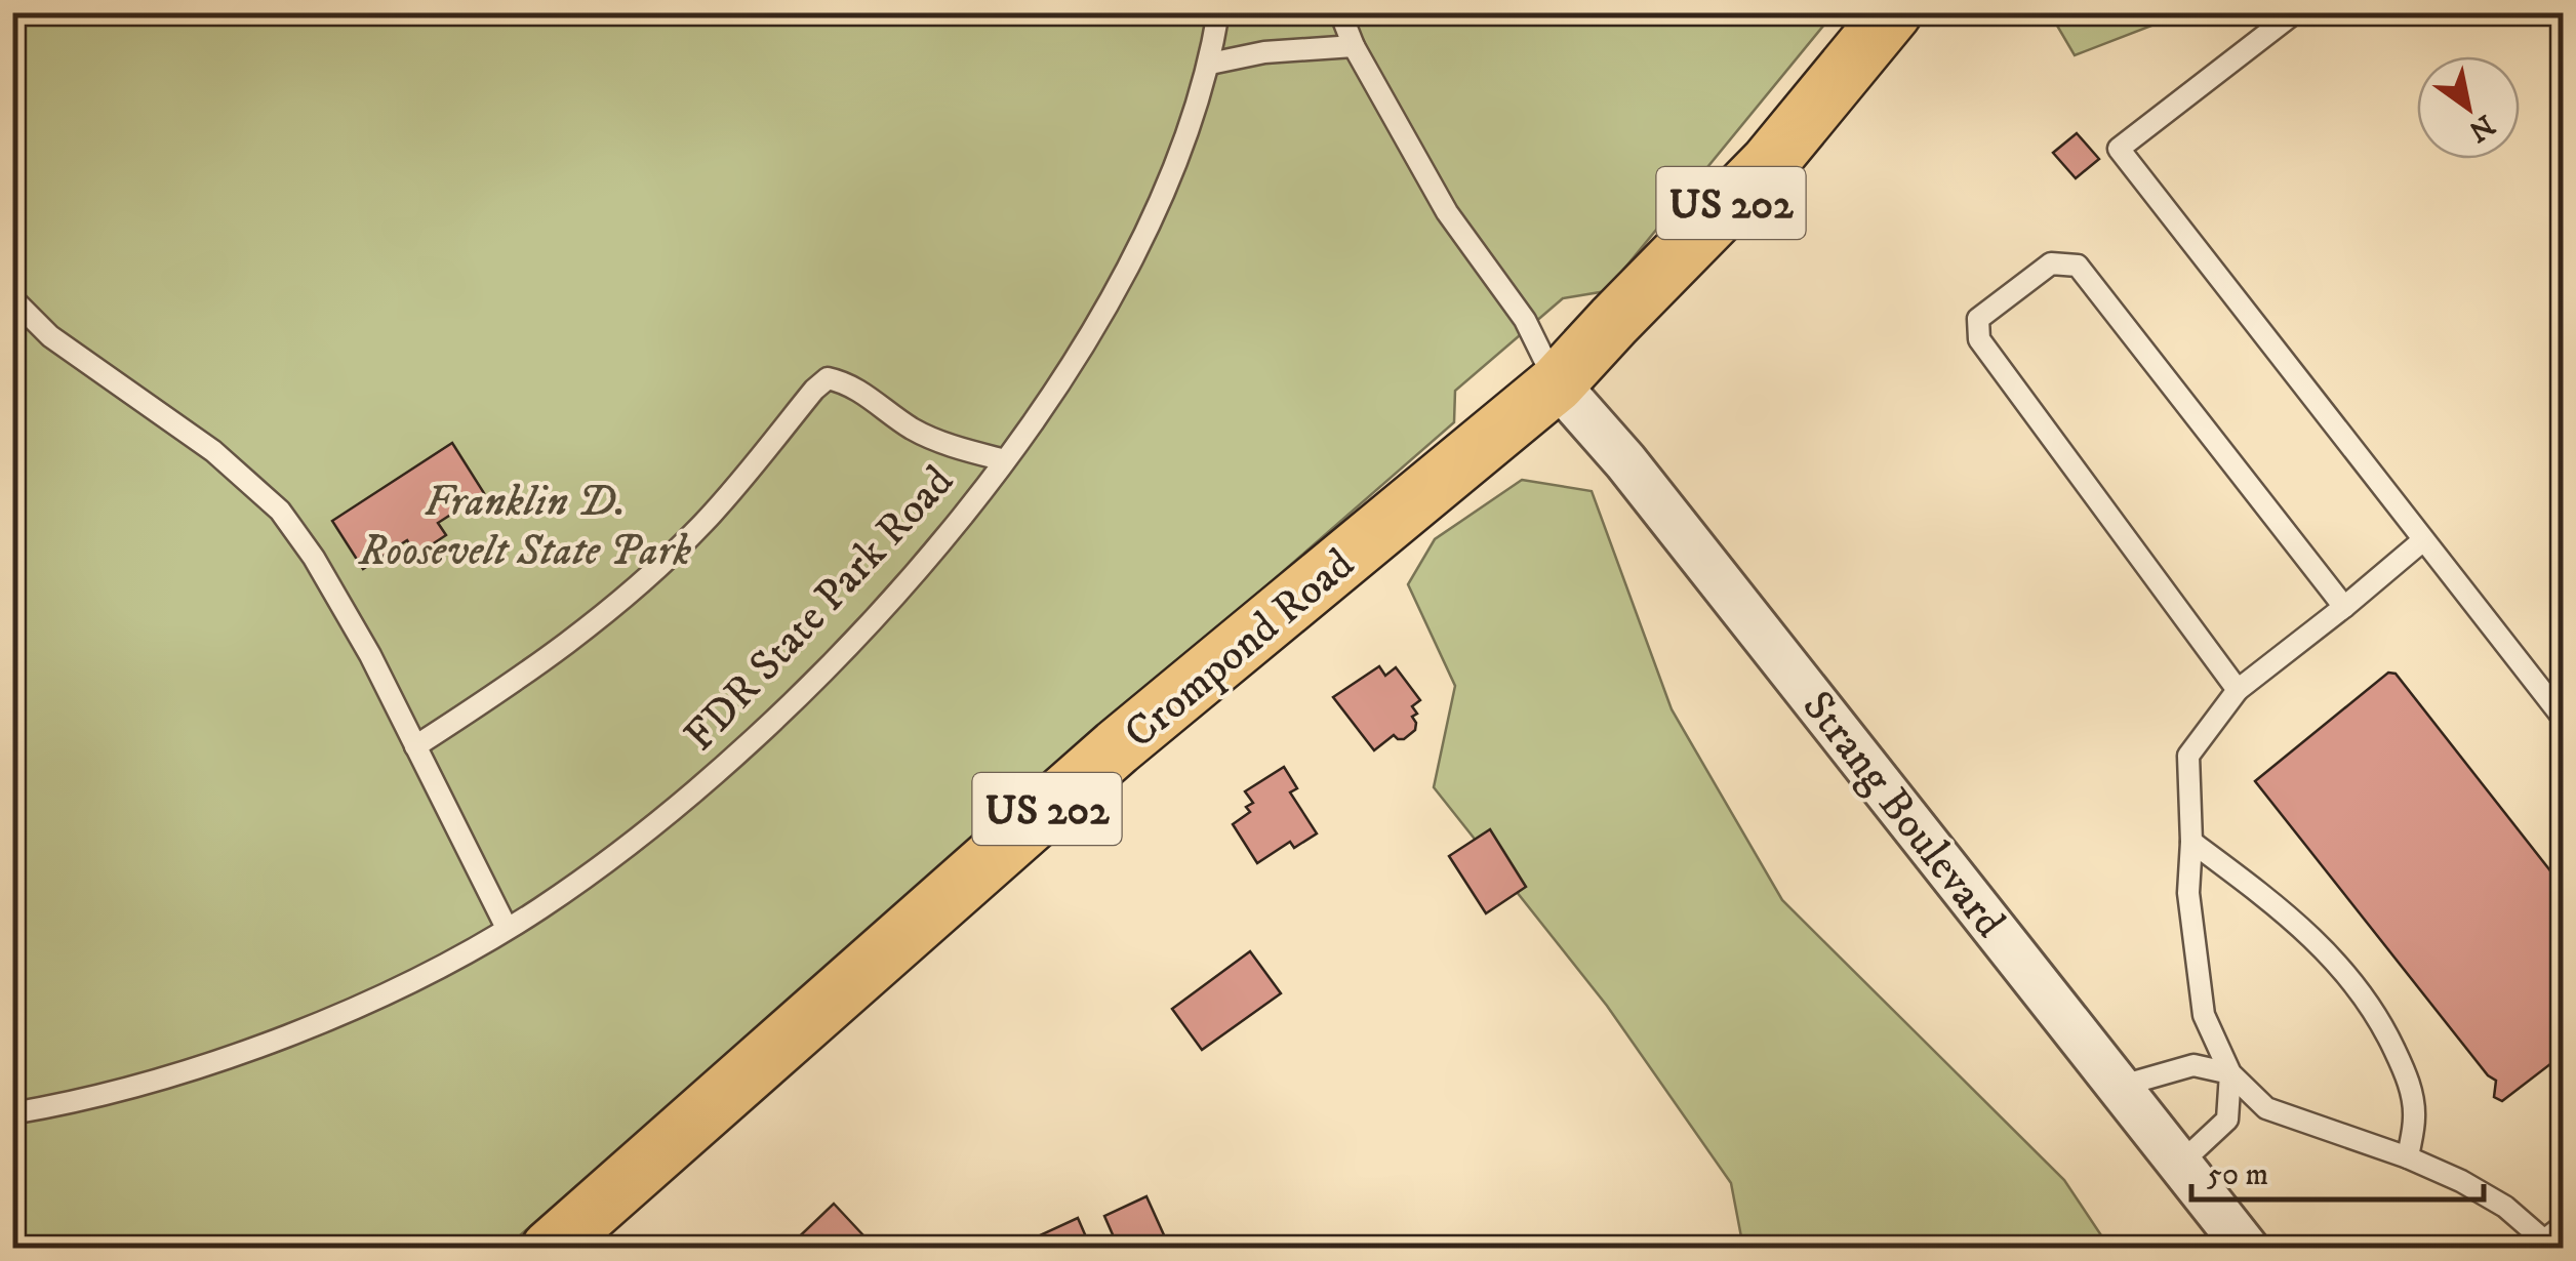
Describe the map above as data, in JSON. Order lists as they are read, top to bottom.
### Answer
{
  "streets": {
    "highway": ["US 202", "Crompond Road"],
    "street": ["Strang Boulevard"],
    "lane": ["FDR State Park Road"]
  },
  "crossings": [
    ["Crompond Road", "Strang Boulevard"]
  ],
  "parks": ["Franklin D. Roosevelt State Park"],
  "scale_bar": "50 m",
  "north": "bottom right"
}
